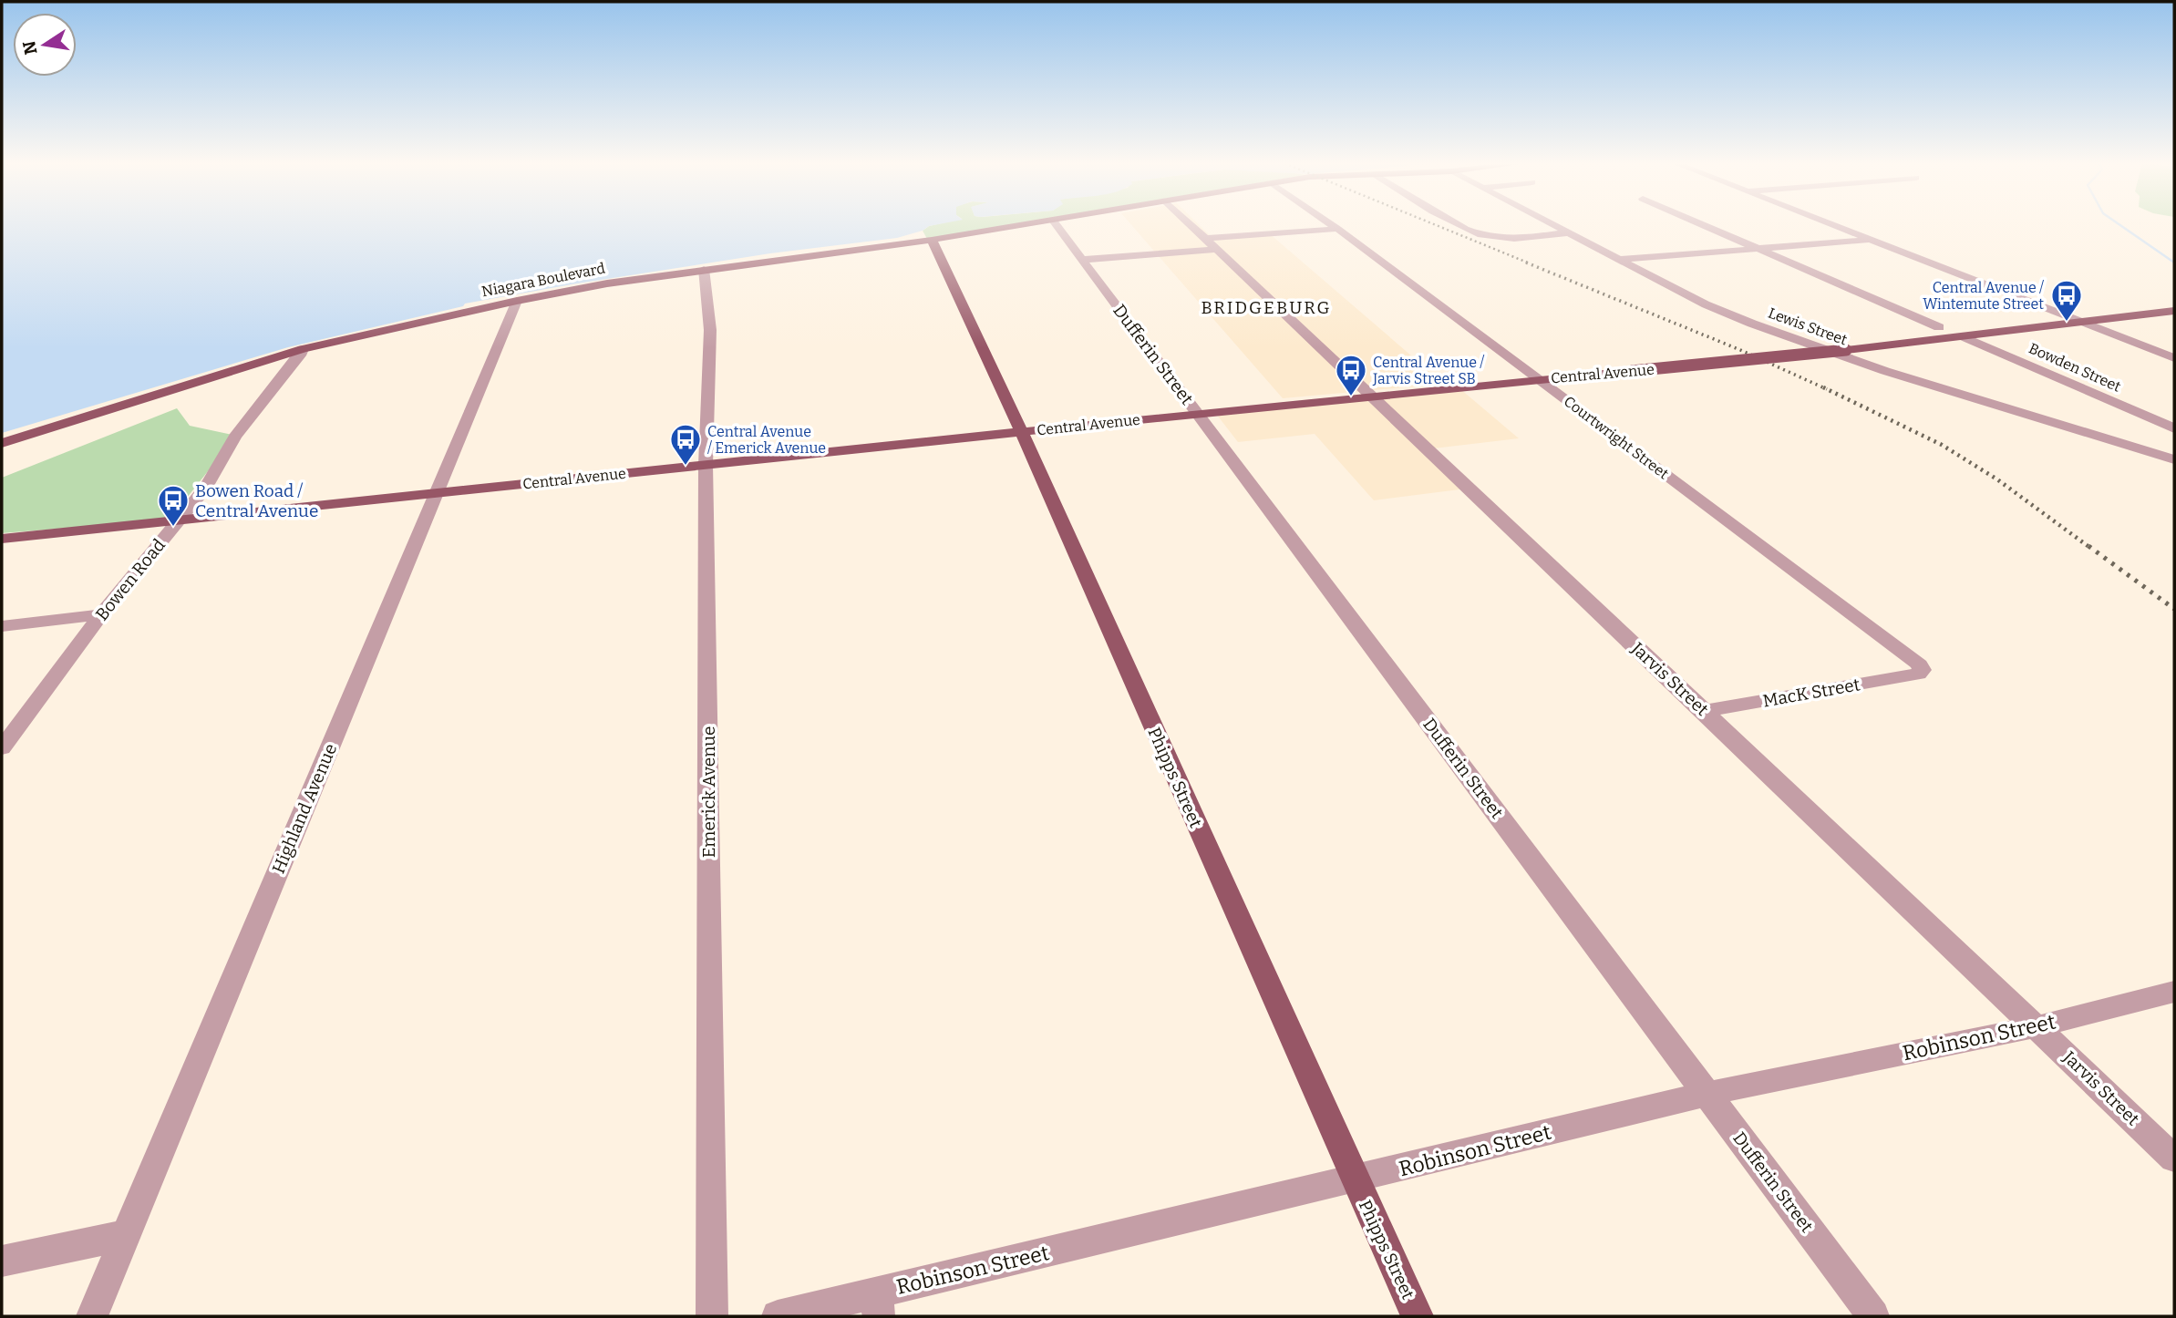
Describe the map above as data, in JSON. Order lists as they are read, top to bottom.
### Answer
{
  "streets": {
    "main road": ["Niagara Boulevard", "Central Avenue", "Phipps Street"],
    "street": [
      "Lewis Street",
      "Dufferin Street",
      "Bowden Street",
      "Courtwright Street",
      "Bowen Road",
      "Jarvis Street",
      "MacK Street",
      "Emerick Avenue",
      "Highland Avenue",
      "Robinson Street"
    ]
  },
  "crossings": [
    ["Niagara Boulevard", "Bowen Road"],
    ["Niagara Boulevard", "Phipps Street"],
    ["Niagara Boulevard", "Emerick Avenue"],
    ["Niagara Boulevard", "Highland Avenue"],
    ["Dufferin Street", "Central Avenue"],
    ["Dufferin Street", "Robinson Street"],
    ["Bowden Street", "Central Avenue"],
    ["Central Avenue", "Courtwright Street"],
    ["Central Avenue", "Bowen Road"],
    ["Central Avenue", "Jarvis Street"],
    ["Central Avenue", "Phipps Street"],
    ["Central Avenue", "Emerick Avenue"],
    ["Central Avenue", "Highland Avenue"],
    ["Courtwright Street", "MacK Street"],
    ["Jarvis Street", "MacK Street"],
    ["Jarvis Street", "Robinson Street"],
    ["Phipps Street", "Robinson Street"]
  ],
  "districts": ["BRIDGEBURG"],
  "places": {
    "bus stop": [
      "Central Avenue / Wintemute Street",
      "Central Avenue / Jarvis Street SB",
      "Central Avenue / Emerick Avenue",
      "Bowen Road / Central Avenue"
    ]
  },
  "north": "left"
}
